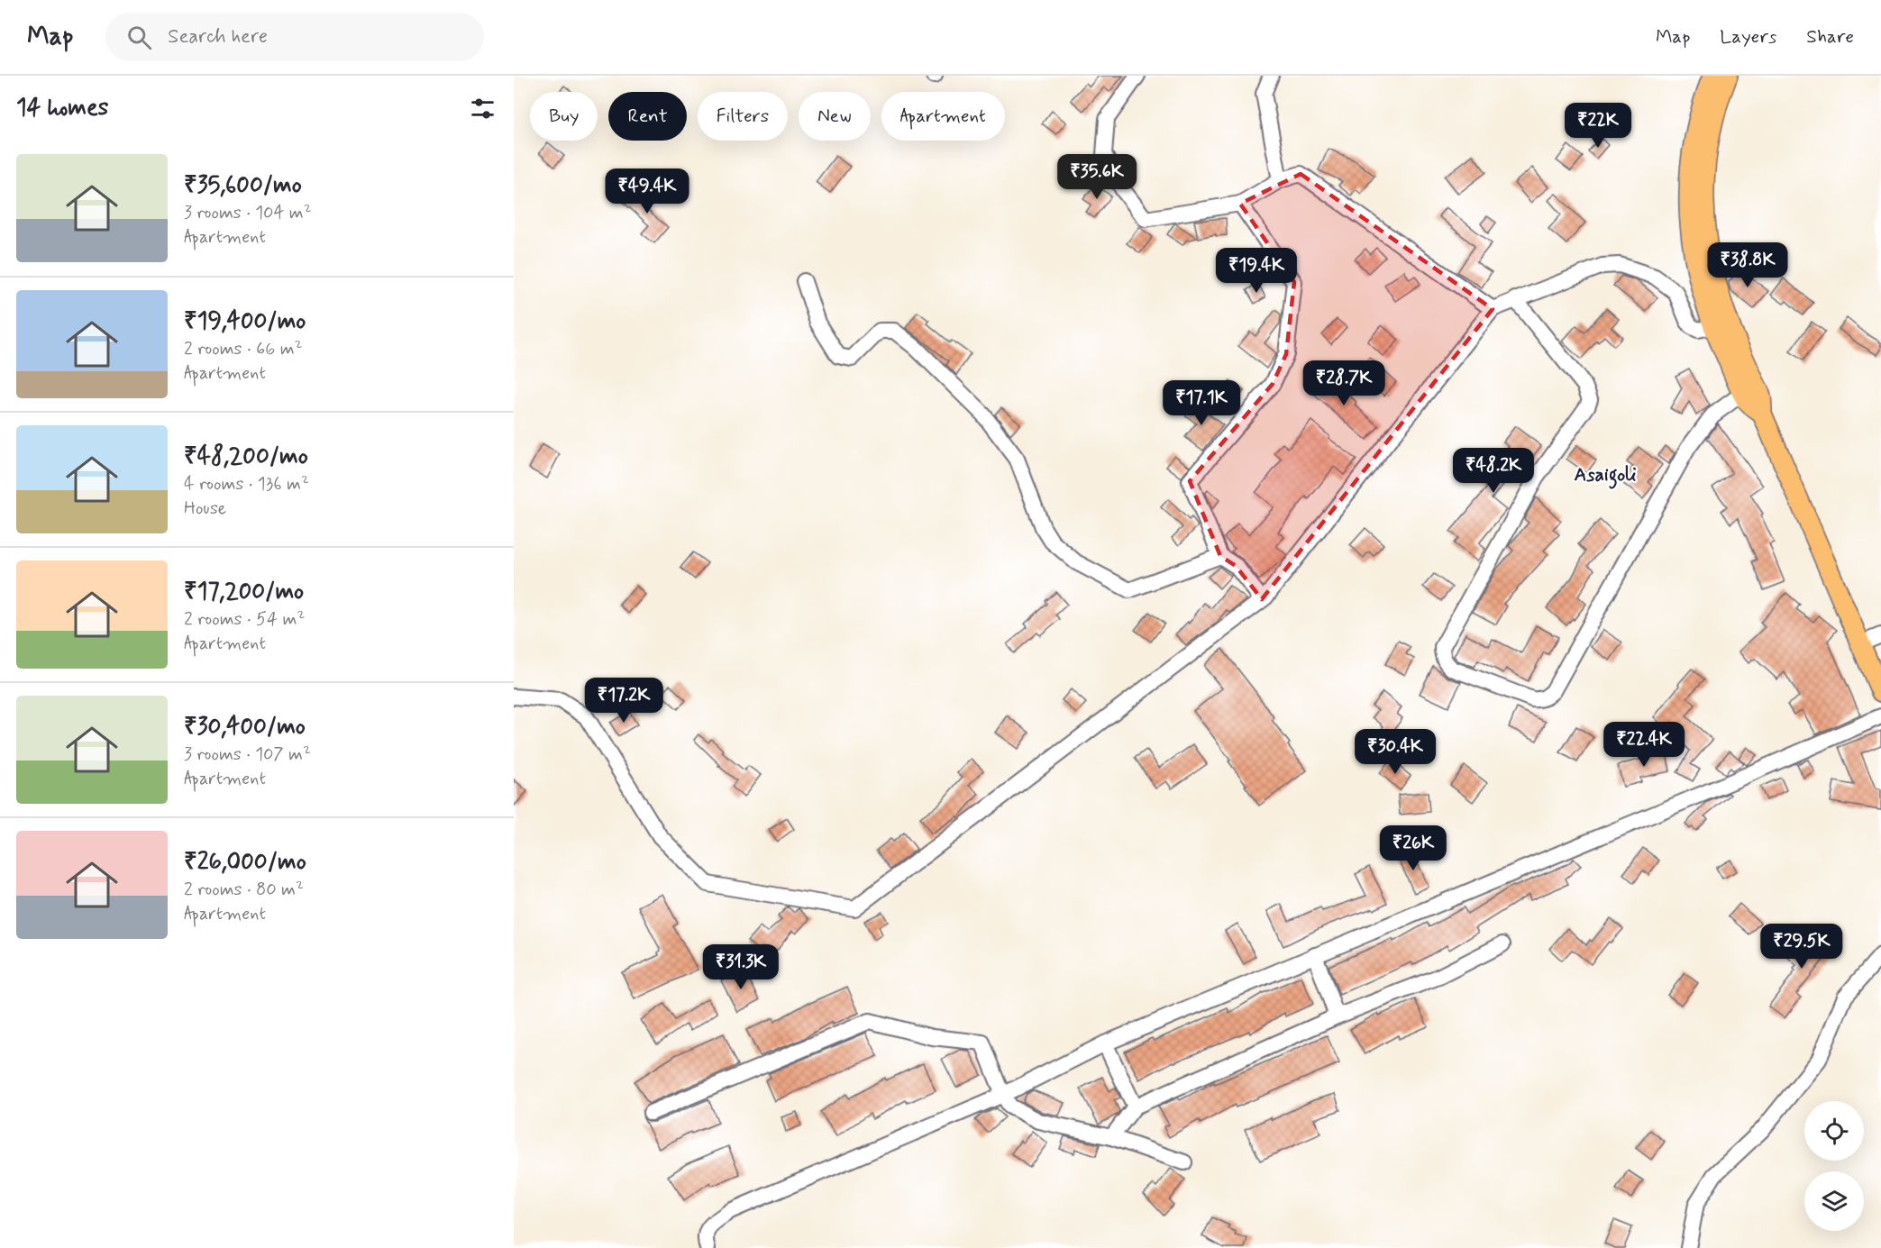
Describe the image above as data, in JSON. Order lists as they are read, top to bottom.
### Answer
{
  "districts": ["Asaigoli"],
  "page": {
    "header": "Map",
    "search": "Search here",
    "nav": ["Map", "Layers", "Share"],
    "heading": "14 homes",
    "chip": [
      "Buy",
      "Rent",
      "Filters",
      "New",
      "Apartment"
    ],
    "price": [
      "₹22K",
      "₹35.6K",
      "₹49.4K",
      "₹38.8K",
      "₹19.4K",
      "₹28.7K",
      "₹17.1K",
      "₹48.2K",
      "₹17.2K",
      "₹22.4K",
      "₹30.4K",
      "₹26K",
      "₹29.5K",
      "₹31.3K"
    ],
    "list": [
      {
        "name": "₹35,600/mo",
        "note": "3 rooms · 104 m² · Apartment"
      },
      {
        "name": "₹19,400/mo",
        "note": "2 rooms · 66 m² · Apartment"
      },
      {
        "name": "₹48,200/mo",
        "note": "4 rooms · 136 m² · House"
      },
      {
        "name": "₹17,200/mo",
        "note": "2 rooms · 54 m² · Apartment"
      },
      {
        "name": "₹30,400/mo",
        "note": "3 rooms · 107 m² · Apartment"
      },
      {
        "name": "₹26,000/mo",
        "note": "2 rooms · 80 m² · Apartment"
      }
    ]
  }
}
